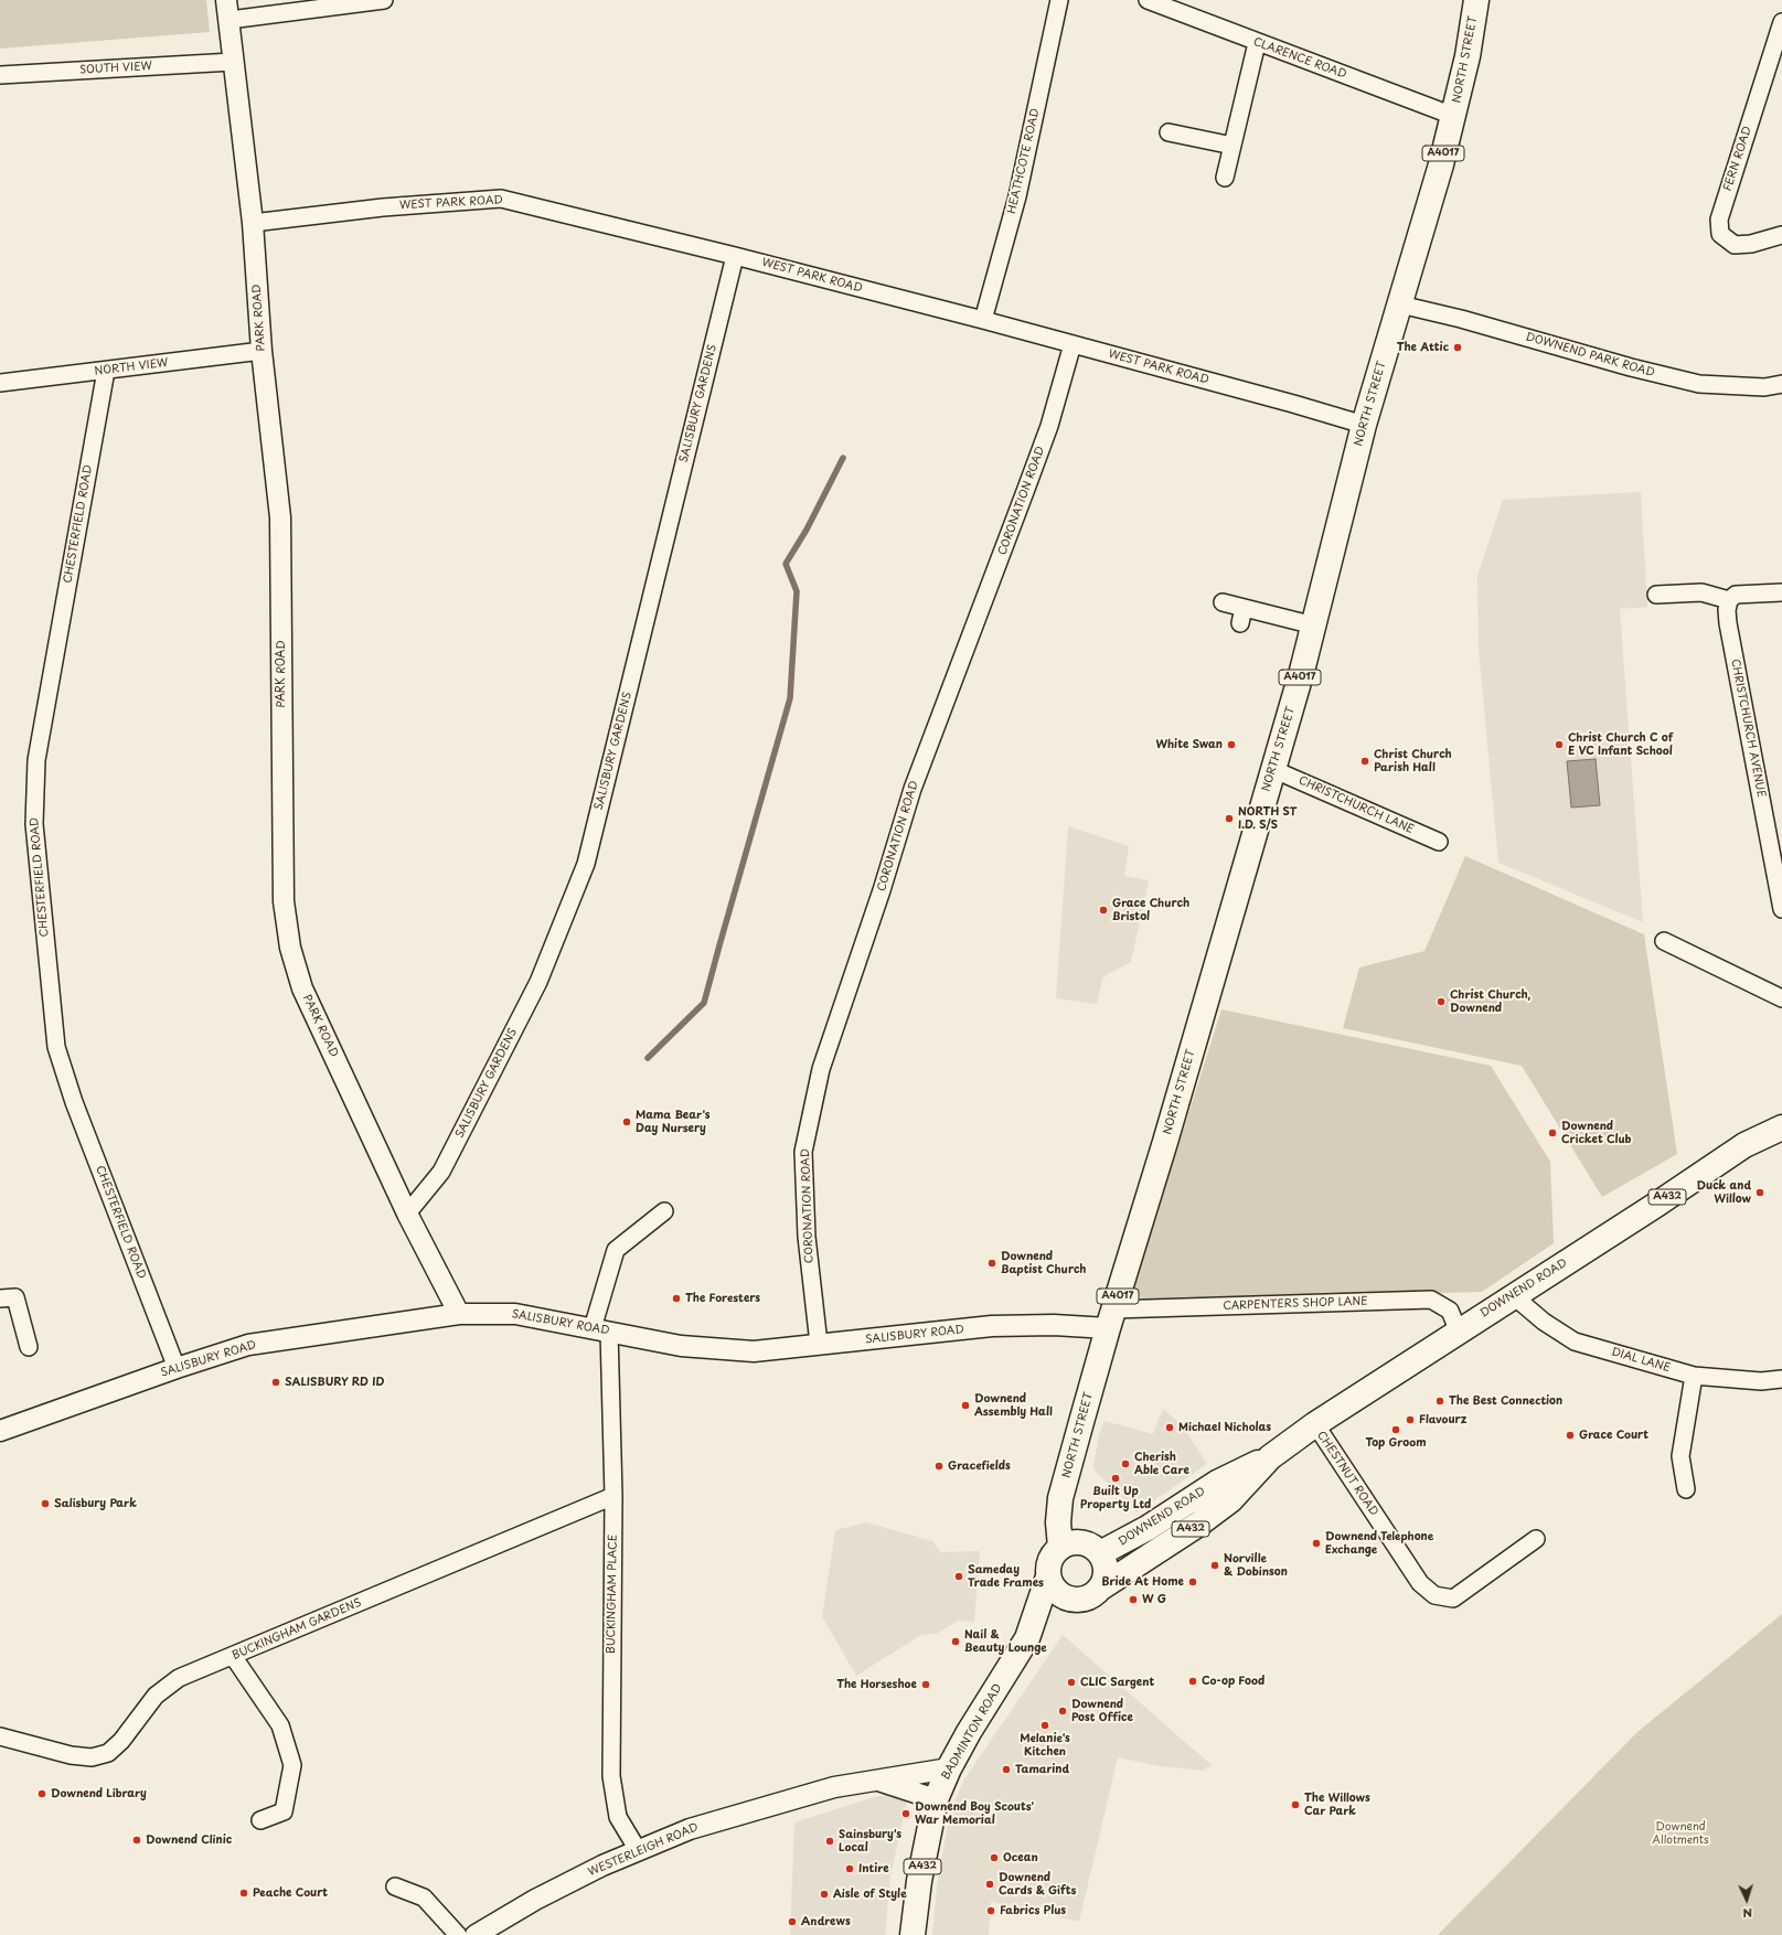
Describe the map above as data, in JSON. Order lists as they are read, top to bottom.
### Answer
{
  "streets": {
    "main road": [
      "NORTH STREET",
      "A4017",
      "A432",
      "DOWNEND ROAD",
      "BADMINTON ROAD"
    ],
    "street": [
      "CLARENCE ROAD",
      "SOUTH VIEW",
      "FERN ROAD",
      "HEATHCOTE ROAD",
      "WEST PARK ROAD",
      "PARK ROAD",
      "DOWNEND PARK ROAD",
      "NORTH VIEW",
      "SALISBURY GARDENS",
      "CORONATION ROAD",
      "CHESTERFIELD ROAD",
      "CHRISTCHURCH AVENUE",
      "CHRISTCHURCH LANE",
      "CARPENTERS SHOP LANE",
      "SALISBURY ROAD",
      "DIAL LANE",
      "CHESTNUT ROAD",
      "BUCKINGHAM PLACE",
      "BUCKINGHAM GARDENS",
      "WESTERLEIGH ROAD"
    ]
  },
  "crossings": [
    ["CLARENCE ROAD", "NORTH STREET"],
    ["NORTH STREET", "WEST PARK ROAD"],
    ["NORTH STREET", "DOWNEND PARK ROAD"],
    ["NORTH STREET", "CHRISTCHURCH LANE"],
    ["NORTH STREET", "A432"],
    ["NORTH STREET", "DOWNEND ROAD"],
    ["NORTH STREET", "CARPENTERS SHOP LANE"],
    ["NORTH STREET", "SALISBURY ROAD"],
    ["NORTH STREET", "BADMINTON ROAD"],
    ["SOUTH VIEW", "PARK ROAD"],
    ["HEATHCOTE ROAD", "WEST PARK ROAD"],
    ["WEST PARK ROAD", "PARK ROAD"],
    ["WEST PARK ROAD", "SALISBURY GARDENS"],
    ["WEST PARK ROAD", "CORONATION ROAD"],
    ["PARK ROAD", "NORTH VIEW"],
    ["PARK ROAD", "SALISBURY GARDENS"],
    ["PARK ROAD", "SALISBURY ROAD"],
    ["NORTH VIEW", "CHESTERFIELD ROAD"],
    ["CORONATION ROAD", "SALISBURY ROAD"],
    ["CHESTERFIELD ROAD", "SALISBURY ROAD"],
    ["A432", "DOWNEND ROAD"],
    ["A432", "BADMINTON ROAD"],
    ["DOWNEND ROAD", "CARPENTERS SHOP LANE"],
    ["DOWNEND ROAD", "DIAL LANE"],
    ["DOWNEND ROAD", "CHESTNUT ROAD"],
    ["DOWNEND ROAD", "BADMINTON ROAD"],
    ["CARPENTERS SHOP LANE", "SALISBURY ROAD"],
    ["SALISBURY ROAD", "BUCKINGHAM PLACE"],
    ["BUCKINGHAM PLACE", "BUCKINGHAM GARDENS"],
    ["BUCKINGHAM PLACE", "WESTERLEIGH ROAD"],
    ["BADMINTON ROAD", "WESTERLEIGH ROAD"]
  ],
  "parks": ["Downend Allotments"],
  "places": [
    "The Attic",
    "White Swan",
    "Christ Church C of E VC Infant School",
    "Christ Church Parish Hall",
    "NORTH ST I.D. S/S",
    "Grace Church Bristol",
    "Christ Church, Downend",
    "Mama Bear's Day Nursery",
    "Downend Cricket Club",
    "Duck and Willow",
    "Downend Baptist Church",
    "The Foresters",
    "SALISBURY RD ID",
    "The Best Connection",
    "Downend Assembly Hall",
    "Flavourz",
    "Michael Nicholas",
    "Top Groom",
    "Grace Court",
    "Cherish Able Care",
    "Gracefields",
    "Built Up Property Ltd",
    "Salisbury Park",
    "Downend Telephone Exchange",
    "Norville & Dobinson",
    "Sameday Trade Frames",
    "Bride At Home",
    "W G",
    "Nail & Beauty Lounge",
    "Co-op Food",
    "CLIC Sargent",
    "The Horseshoe",
    "Downend Post Office",
    "Melanie's Kitchen",
    "Tamarind",
    "Downend Library",
    "The Willows Car Park",
    "Downend Boy Scouts' War Memorial",
    "Downend Clinic",
    "Sainsbury's Local",
    "Ocean",
    "Intire",
    "Downend Cards & Gifts",
    "Peache Court",
    "Aisle of Style",
    "Fabrics Plus",
    "Andrews"
  ],
  "north": "bottom"
}
